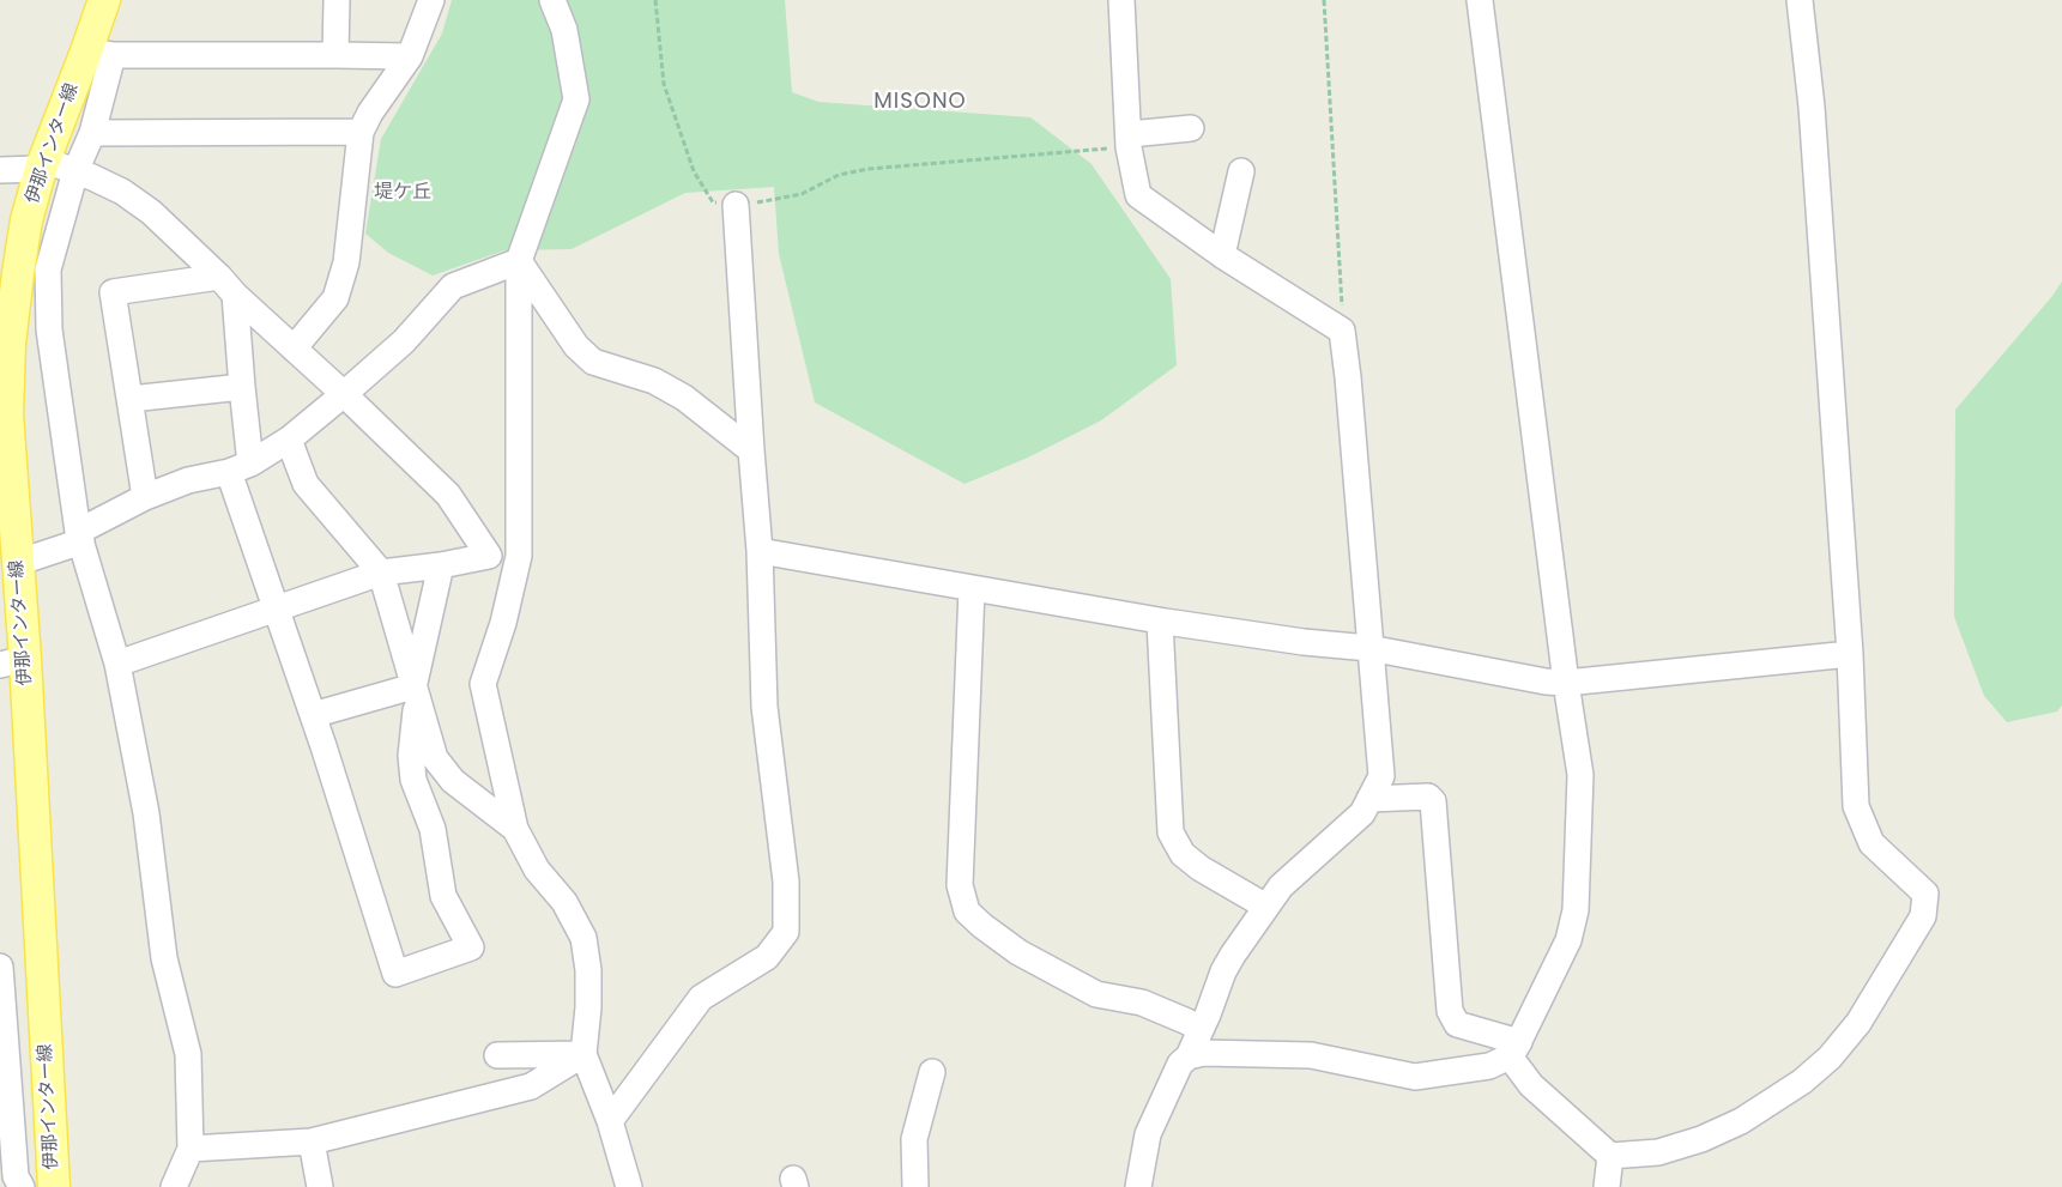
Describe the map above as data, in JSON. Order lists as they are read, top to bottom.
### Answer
{
  "streets": {
    "main road": ["伊那インター線"]
  },
  "districts": ["MISONO", "堤ケ丘"]
}
